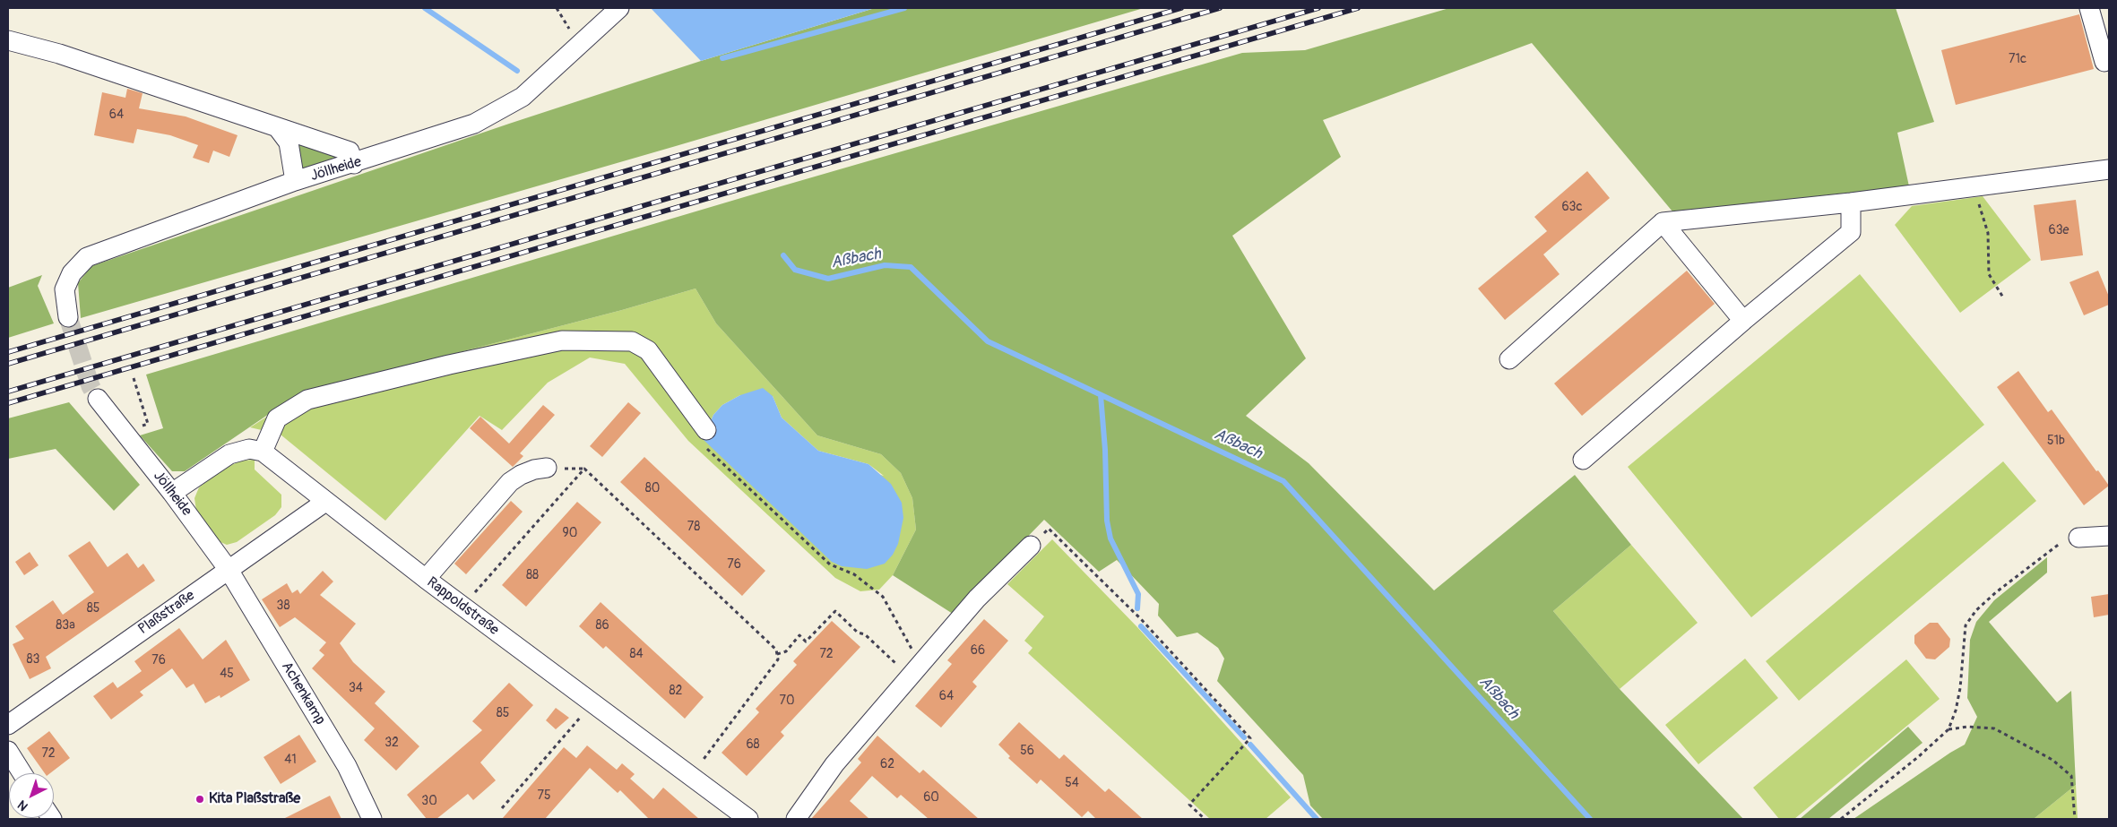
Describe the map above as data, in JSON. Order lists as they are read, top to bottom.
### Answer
{
  "streets": {
    "street": [
      "Jöllheide",
      "Rappoldstraße",
      "Plaßstraße",
      "Achenkamp"
    ]
  },
  "crossings": [
    ["Jöllheide", "Plaßstraße"],
    ["Jöllheide", "Achenkamp"],
    ["Rappoldstraße", "Plaßstraße"],
    ["Plaßstraße", "Achenkamp"]
  ],
  "water": ["Aßbach"],
  "places": ["Kita Plaßstraße"],
  "house_numbers": [
    "71c",
    "64",
    "63c",
    "63e",
    "51b",
    "80",
    "78",
    "90",
    "76",
    "88",
    "38",
    "85",
    "83a",
    "86",
    "66",
    "84",
    "72",
    "83",
    "76",
    "45",
    "34",
    "82",
    "64",
    "70",
    "85",
    "32",
    "68",
    "56",
    "72",
    "41",
    "62",
    "54",
    "75",
    "60",
    "30"
  ],
  "north": "bottom left"
}
